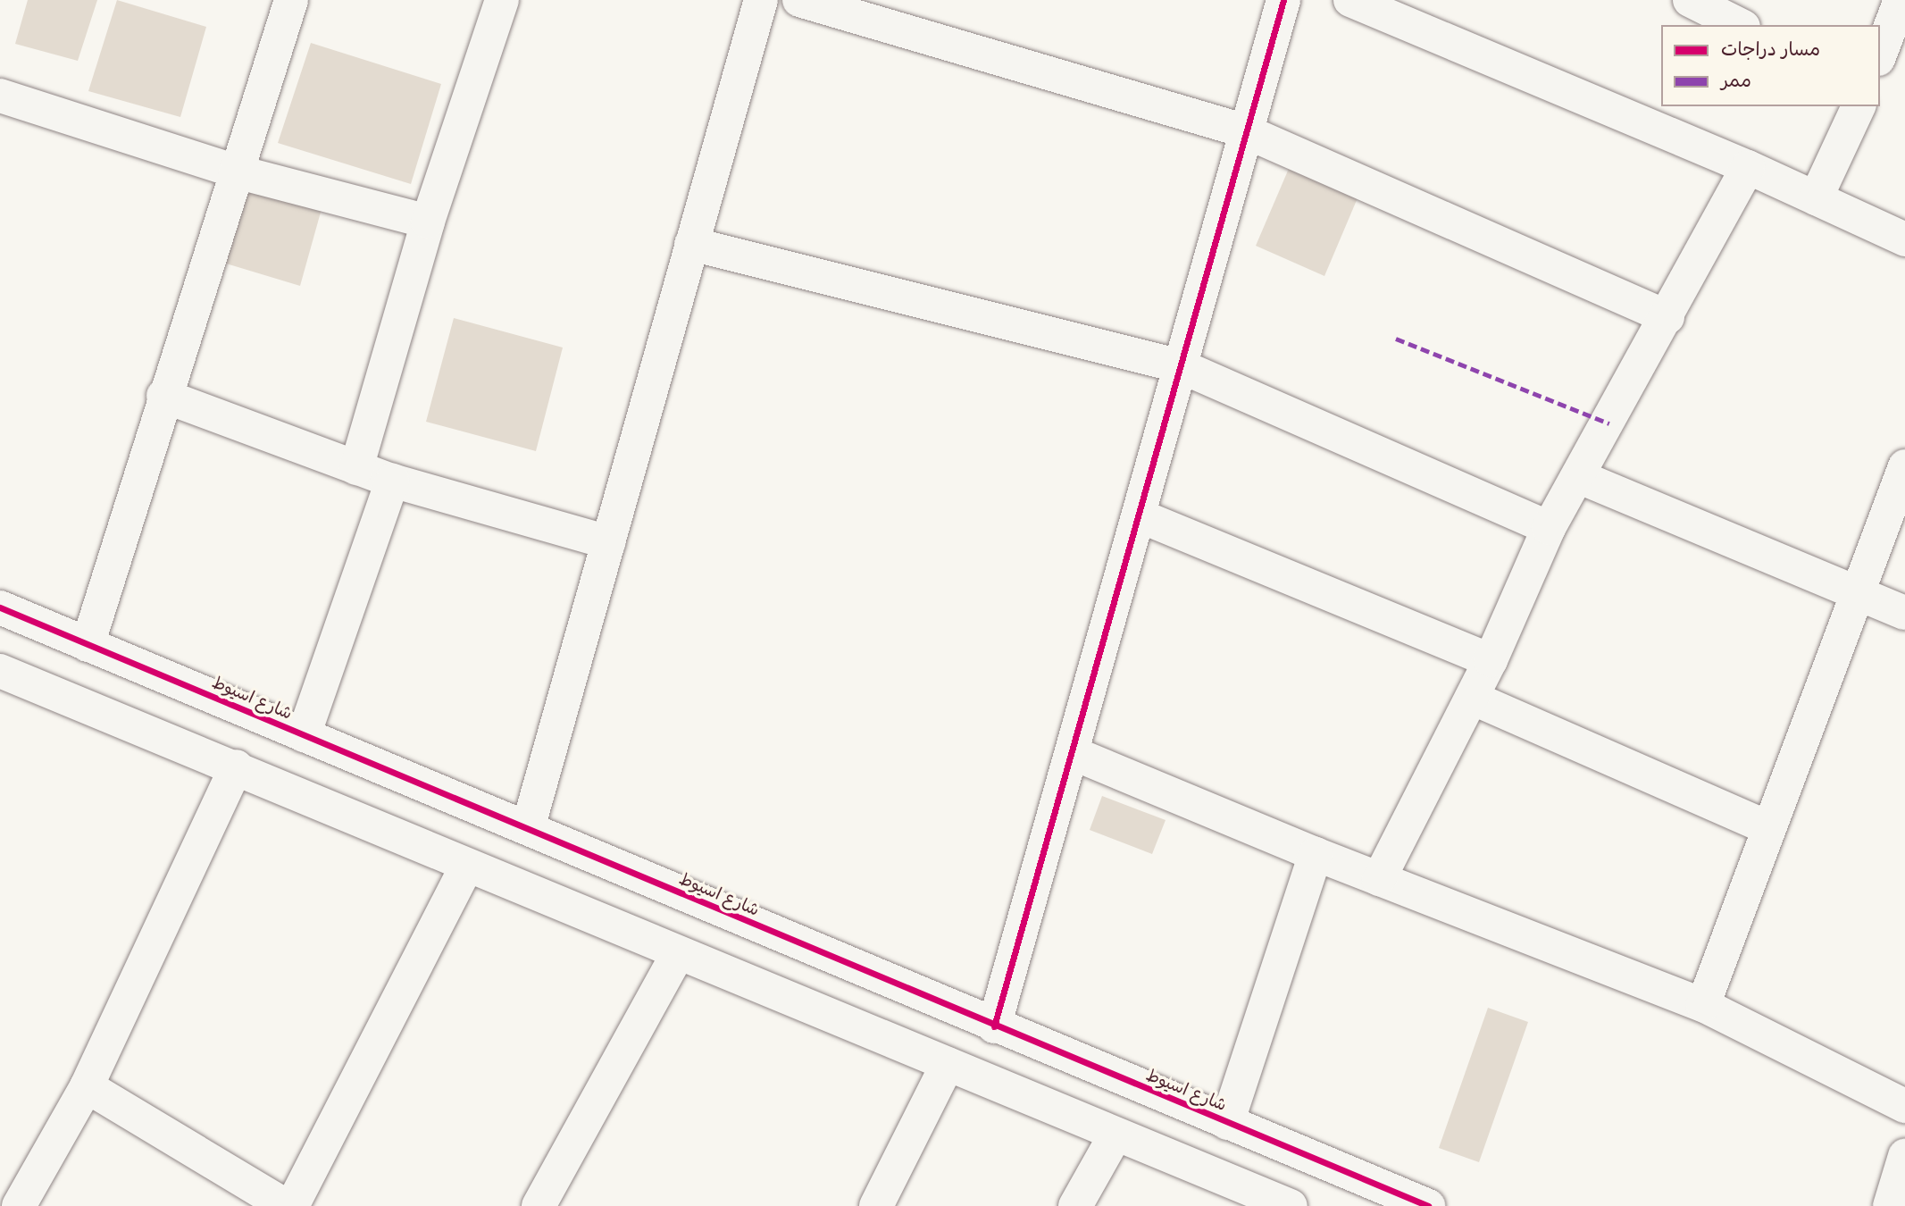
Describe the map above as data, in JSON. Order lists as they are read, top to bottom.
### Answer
{
  "streets": {
    "street": ["شارع اسيوط"]
  },
  "legend": ["مسار دراجات", "ممر"]
}
